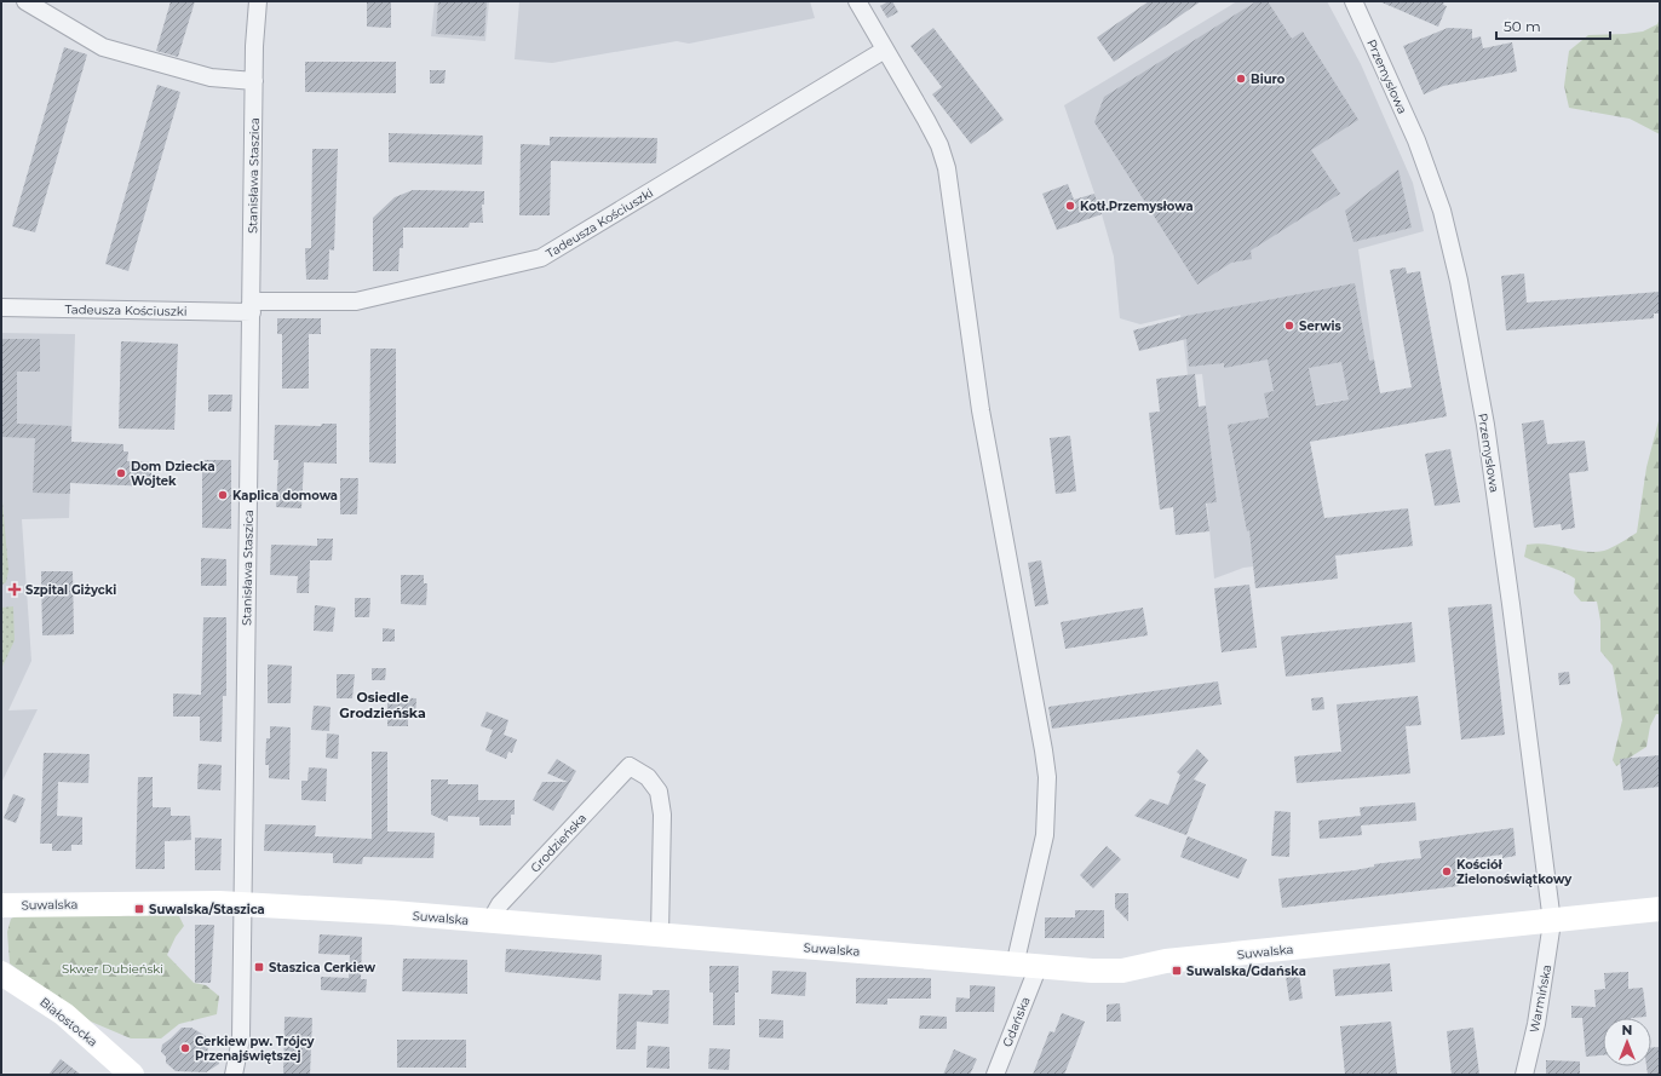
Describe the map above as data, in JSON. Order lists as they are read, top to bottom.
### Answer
{
  "streets": {
    "street": [
      "Przemysłowa",
      "Stanisława Staszica",
      "Tadeusza Kościuszki",
      "Grodzieńska",
      "Suwalska",
      "Warmińska",
      "Białostocka",
      "Gdańska"
    ]
  },
  "crossings": [
    ["Przemysłowa", "Suwalska"],
    ["Przemysłowa", "Warmińska"],
    ["Stanisława Staszica", "Tadeusza Kościuszki"],
    ["Stanisława Staszica", "Suwalska"],
    ["Tadeusza Kościuszki", "Gdańska"],
    ["Grodzieńska", "Suwalska"],
    ["Suwalska", "Warmińska"],
    ["Suwalska", "Gdańska"]
  ],
  "districts": ["Osiedle Grodzieńska"],
  "parks": ["Skwer Dubieński"],
  "places": {
    "other": [
      "Biuro",
      "Kotł.Przemysłowa",
      "Serwis",
      "Dom Dziecka Wojtek",
      "Kaplica domowa",
      "Kościół Zielonoświątkowy",
      "Cerkiew pw. Trójcy Przenajświętszej"
    ],
    "health": ["Szpital Giżycki"],
    "transit": ["Suwalska/Staszica", "Staszica Cerkiew", "Suwalska/Gdańska"]
  },
  "scale_bar": "50 m",
  "north": "top"
}
